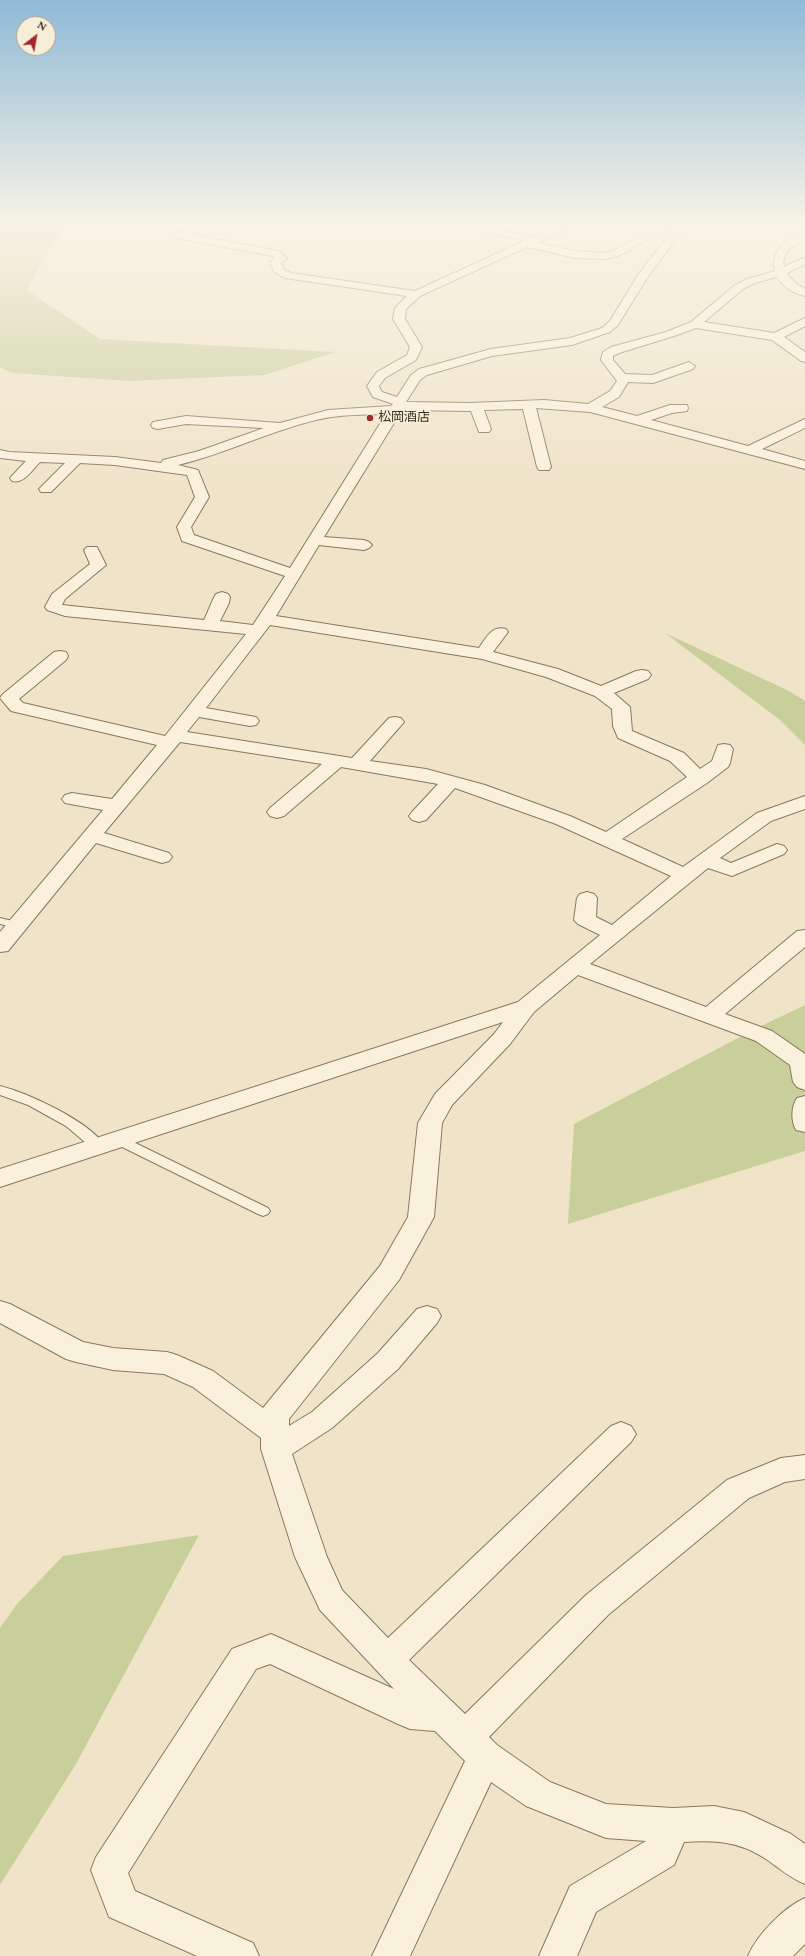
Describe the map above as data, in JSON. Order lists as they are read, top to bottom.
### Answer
{
  "places": ["松岡酒店"],
  "north": "top right"
}
